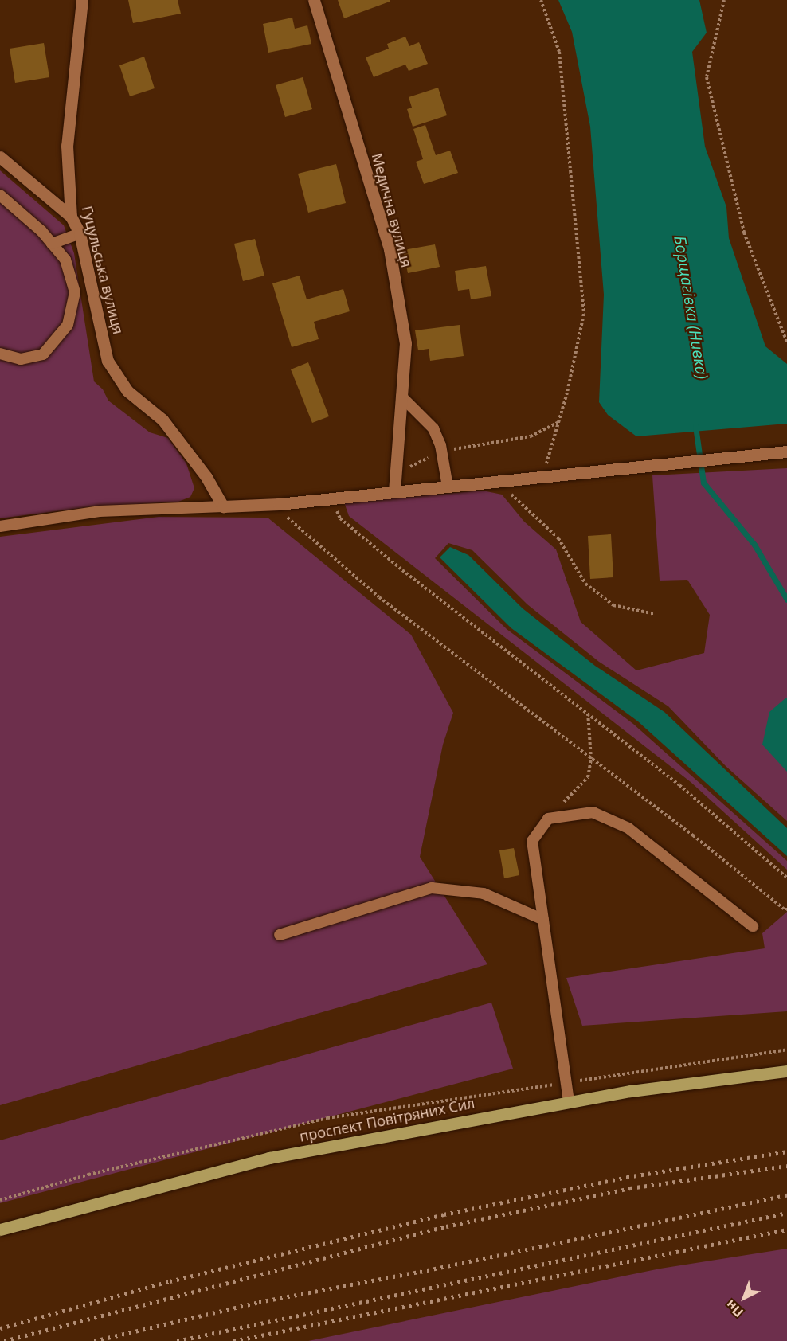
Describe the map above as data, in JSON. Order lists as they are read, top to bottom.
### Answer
{
  "streets": {
    "main road": ["проспект Повітряних Сил"],
    "street": ["Медична вулиця", "Гуцульська вулиця"]
  },
  "water": ["Борщагівка (Нивка)"],
  "north": "bottom left"
}
